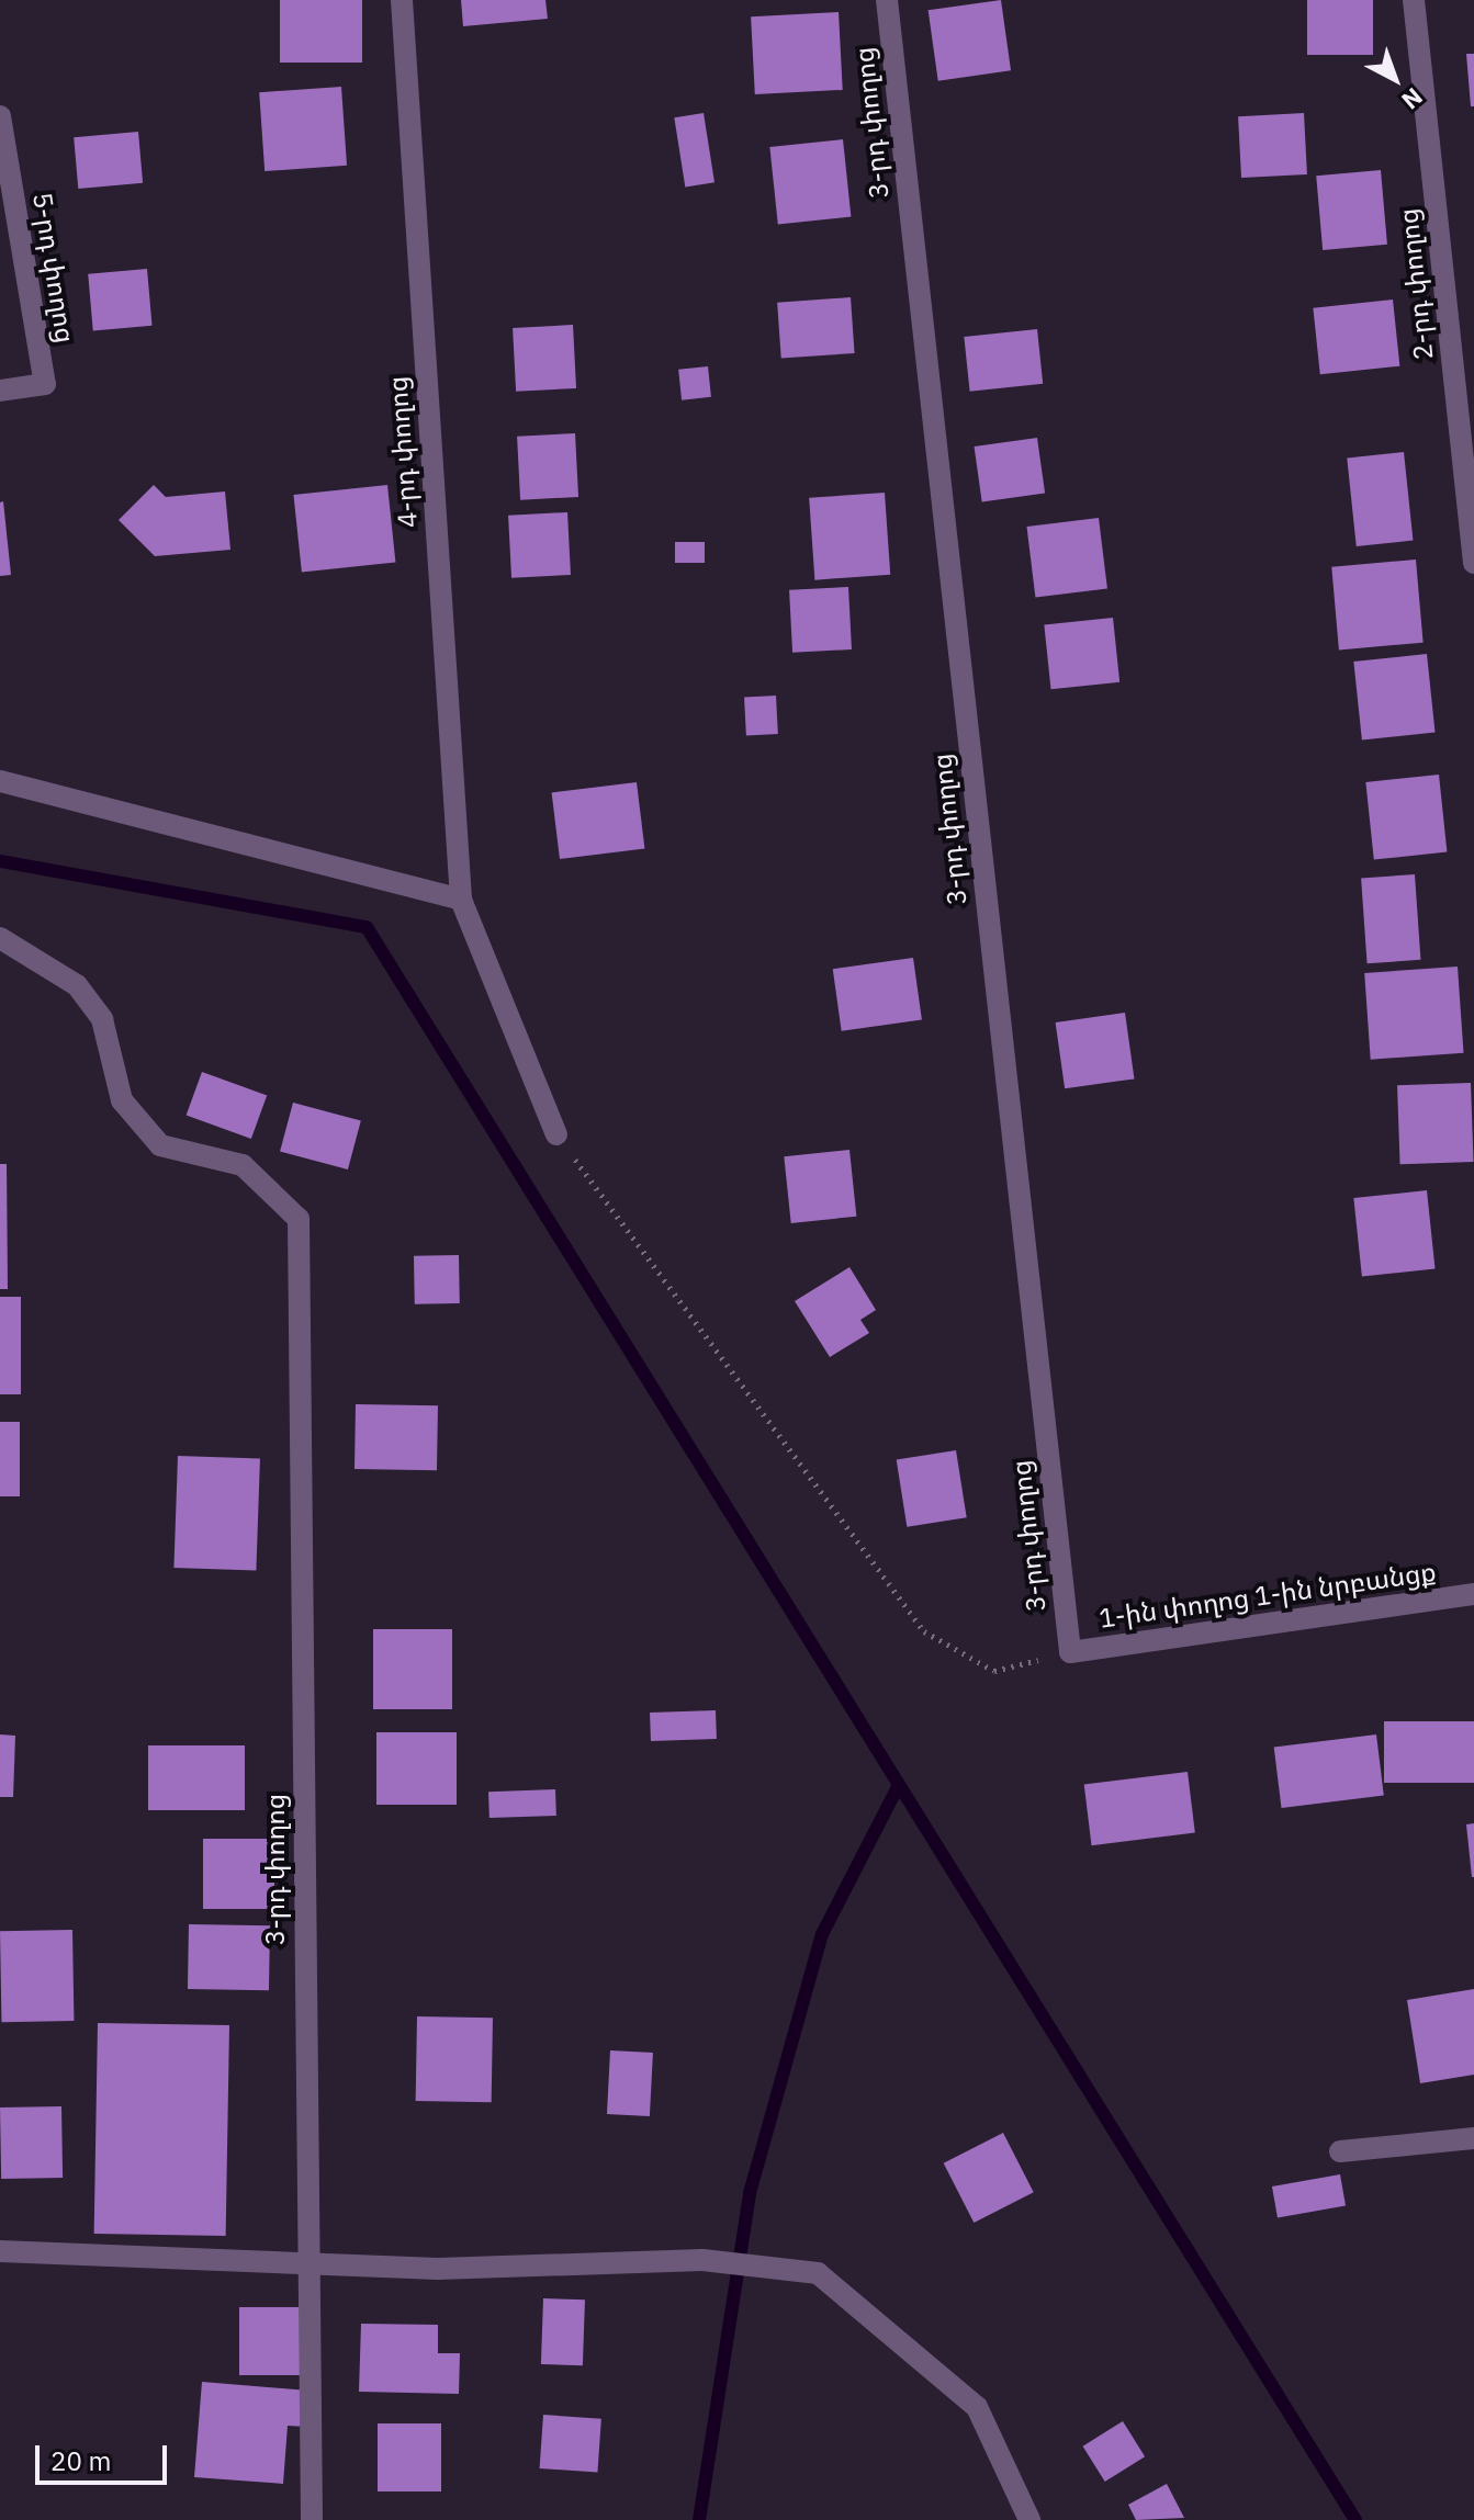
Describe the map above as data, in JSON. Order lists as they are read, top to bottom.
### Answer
{
  "streets": {
    "street": [
      "3-րդ փողոց",
      "5-րդ փողոց",
      "2-րդ փողոց",
      "4-րդ փողոց",
      "1-ին փողոց 1-ին նրբանցք"
    ]
  },
  "crossings": [
    ["3-րդ փողոց", "1-ին փողոց 1-ին նրբանցք"]
  ],
  "scale_bar": "20 m",
  "north": "bottom right"
}
